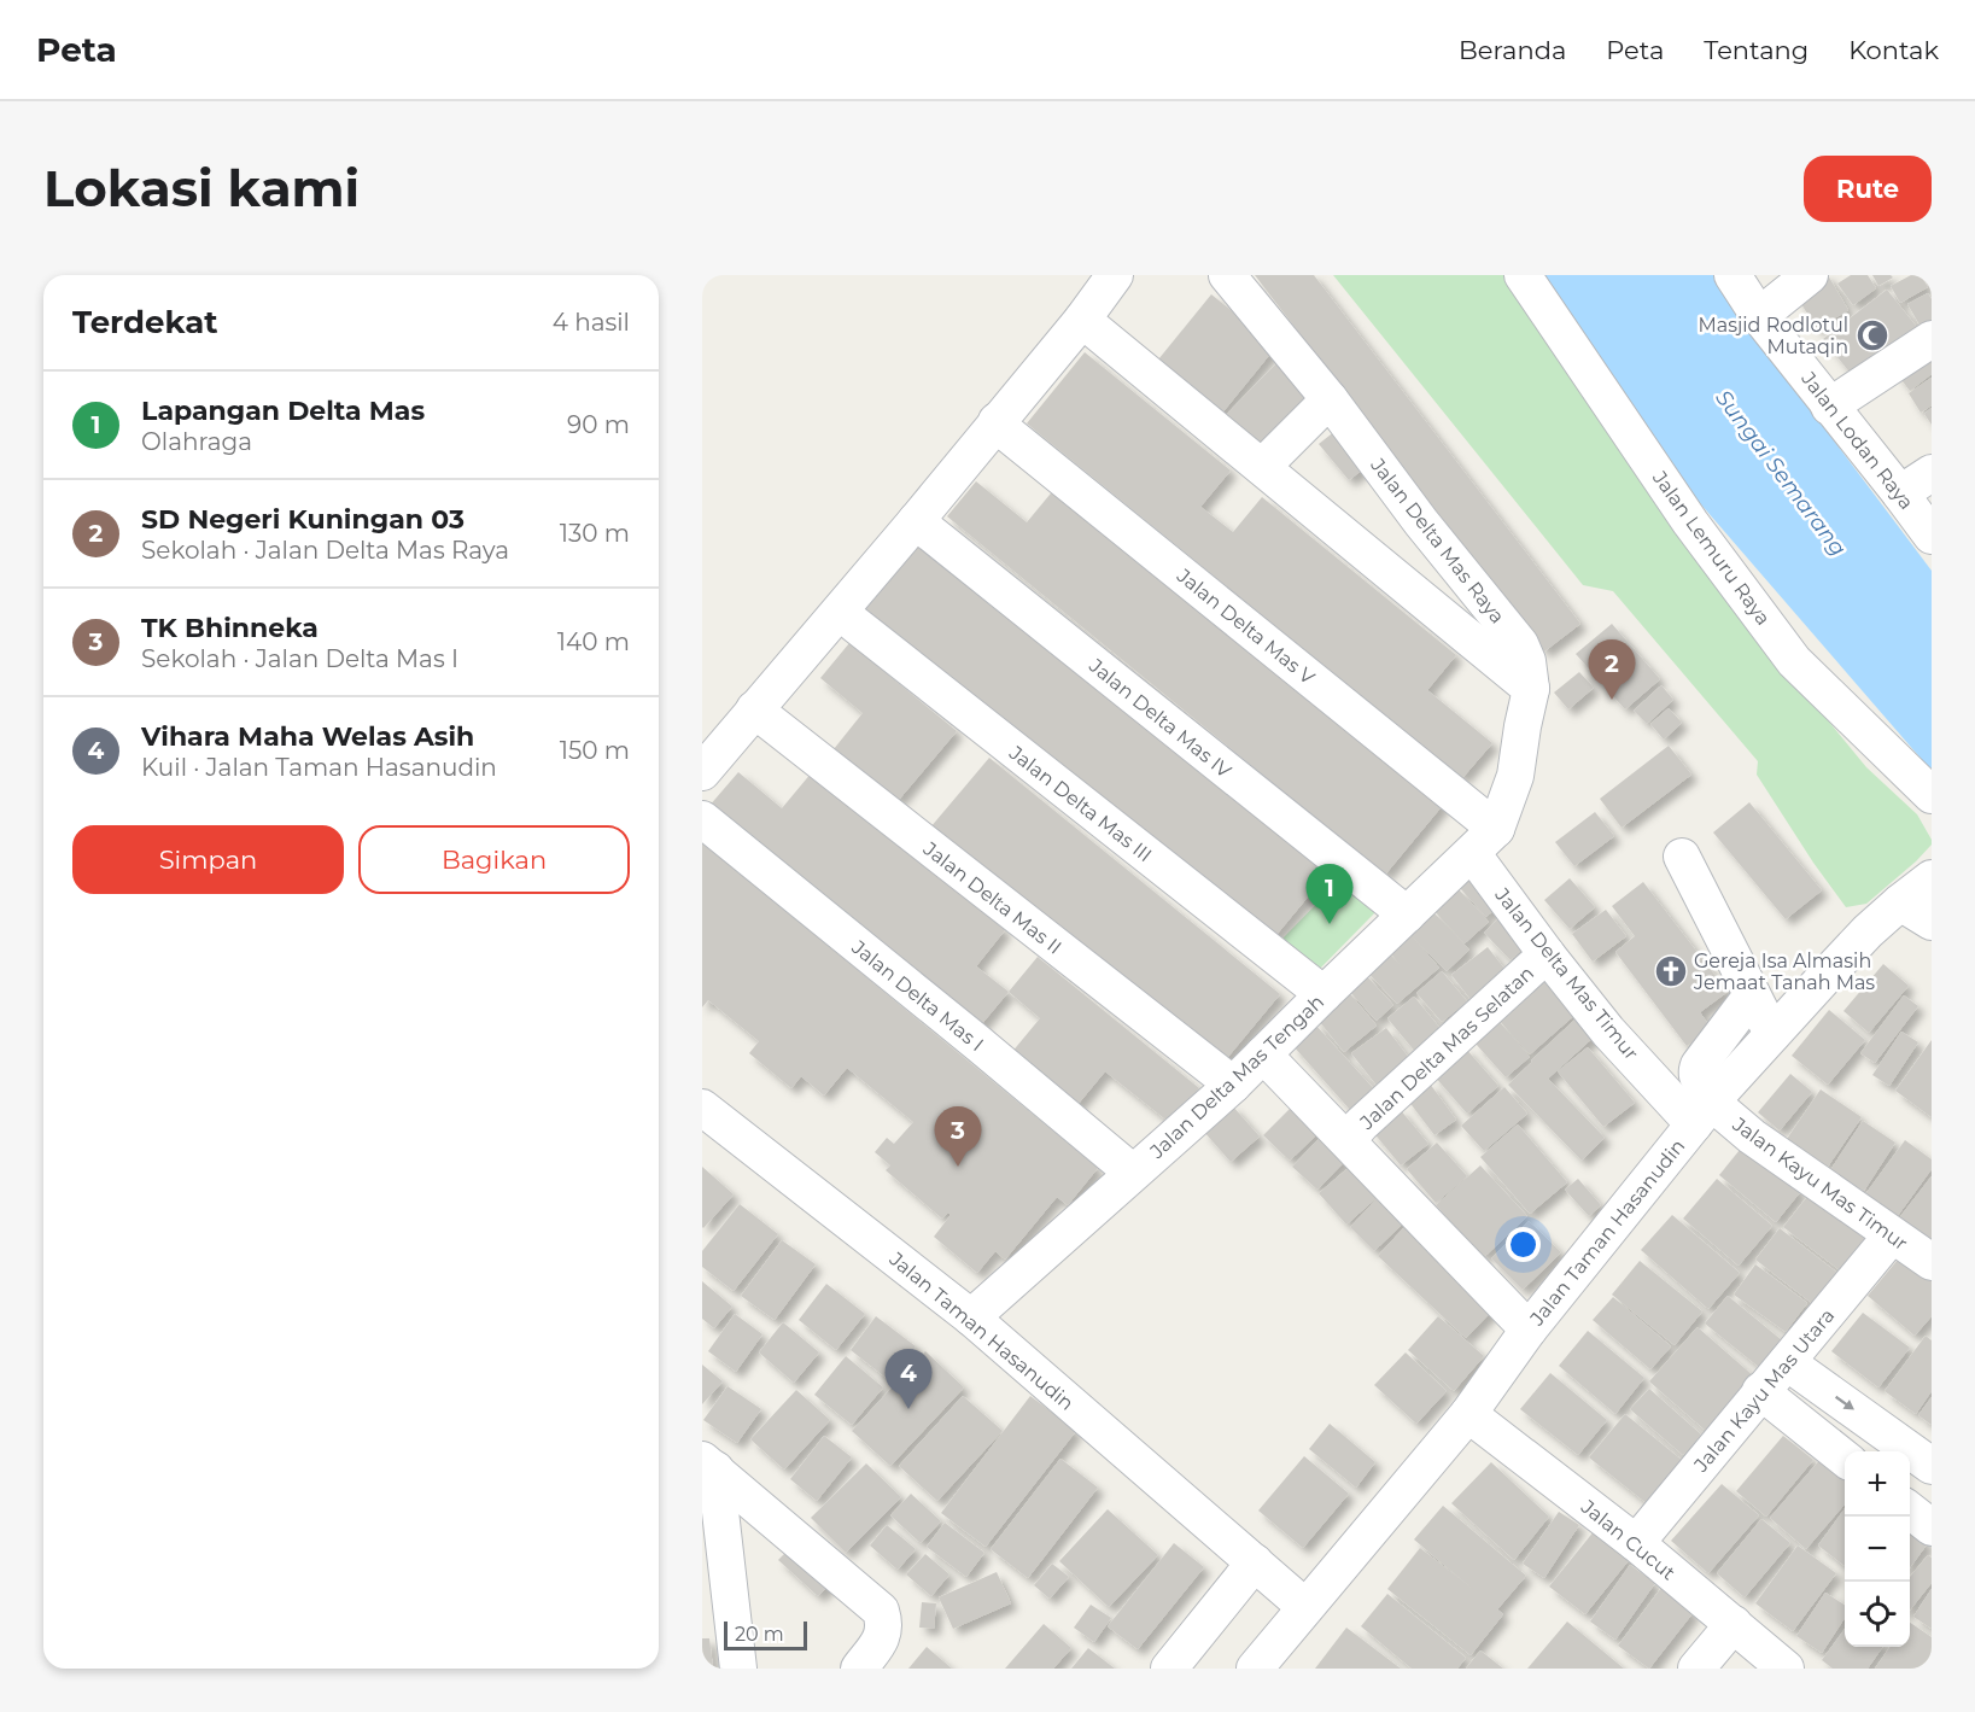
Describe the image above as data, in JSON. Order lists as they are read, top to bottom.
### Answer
{
  "streets": {
    "street": [
      "Jalan Lodan Raya",
      "Jalan Delta Mas Raya",
      "Jalan Lemuru Raya",
      "Jalan Delta Mas V",
      "Jalan Delta Mas IV",
      "Jalan Delta Mas III",
      "Jalan Delta Mas II",
      "Jalan Delta Mas Timur",
      "Jalan Delta Mas I",
      "Jalan Delta Mas Selatan",
      "Jalan Delta Mas Tengah",
      "Jalan Kayu Mas Timur",
      "Jalan Taman Hasanudin",
      "Jalan Kayu Mas Utara",
      "Jalan Cucut"
    ]
  },
  "crossings": [
    ["Jalan Delta Mas Raya", "Jalan Delta Mas V"],
    ["Jalan Delta Mas Raya", "Jalan Delta Mas Timur"],
    ["Jalan Delta Mas Raya", "Jalan Delta Mas Tengah"],
    ["Jalan Delta Mas V", "Jalan Delta Mas Timur"],
    ["Jalan Delta Mas V", "Jalan Delta Mas Tengah"],
    ["Jalan Delta Mas IV", "Jalan Delta Mas Tengah"],
    ["Jalan Delta Mas III", "Jalan Delta Mas Tengah"],
    ["Jalan Delta Mas II", "Jalan Delta Mas Tengah"],
    ["Jalan Delta Mas Timur", "Jalan Delta Mas Selatan"],
    ["Jalan Delta Mas Timur", "Jalan Delta Mas Tengah"],
    ["Jalan Delta Mas Timur", "Jalan Kayu Mas Timur"],
    ["Jalan Delta Mas Timur", "Jalan Taman Hasanudin"],
    ["Jalan Delta Mas I", "Jalan Delta Mas Tengah"],
    ["Jalan Delta Mas Selatan", "Jalan Delta Mas Tengah"],
    ["Jalan Delta Mas Selatan", "Jalan Taman Hasanudin"],
    ["Jalan Delta Mas Tengah", "Jalan Taman Hasanudin"],
    ["Jalan Kayu Mas Timur", "Jalan Taman Hasanudin"],
    ["Jalan Kayu Mas Timur", "Jalan Kayu Mas Utara"],
    ["Jalan Taman Hasanudin", "Jalan Cucut"],
    ["Jalan Kayu Mas Utara", "Jalan Cucut"]
  ],
  "water": ["Sungai Semarang"],
  "places": {
    "mosque": ["Masjid Rodlotul Mutaqin"],
    "church": ["Gereja Isa Almasih Jemaat Tanah Mas"]
  },
  "scale_bar": "20 m",
  "page": {
    "header": "Peta",
    "nav": [
      "Beranda",
      "Peta",
      "Tentang",
      "Kontak"
    ],
    "buttons": [
      "Rute",
      ["Simpan", "Bagikan"]
    ],
    "title": "Lokasi kami",
    "heading": ["Terdekat", "4 hasil"],
    "list": [
      {
        "mark": "1",
        "name": "Lapangan Delta Mas",
        "note": "Olahraga",
        "value": "90 m"
      },
      {
        "mark": "2",
        "name": "SD Negeri Kuningan 03",
        "note": "Sekolah · Jalan Delta Mas Raya",
        "value": "130 m"
      },
      {
        "mark": "3",
        "name": "TK Bhinneka",
        "note": "Sekolah · Jalan Delta Mas I",
        "value": "140 m"
      },
      {
        "mark": "4",
        "name": "Vihara Maha Welas Asih",
        "note": "Kuil · Jalan Taman Hasanudin",
        "value": "150 m"
      }
    ],
    "pins": [
      "2",
      "1",
      "3",
      "4"
    ],
    "map_buttons": ["+", "−"],
    "scale": "20 m"
  }
}
